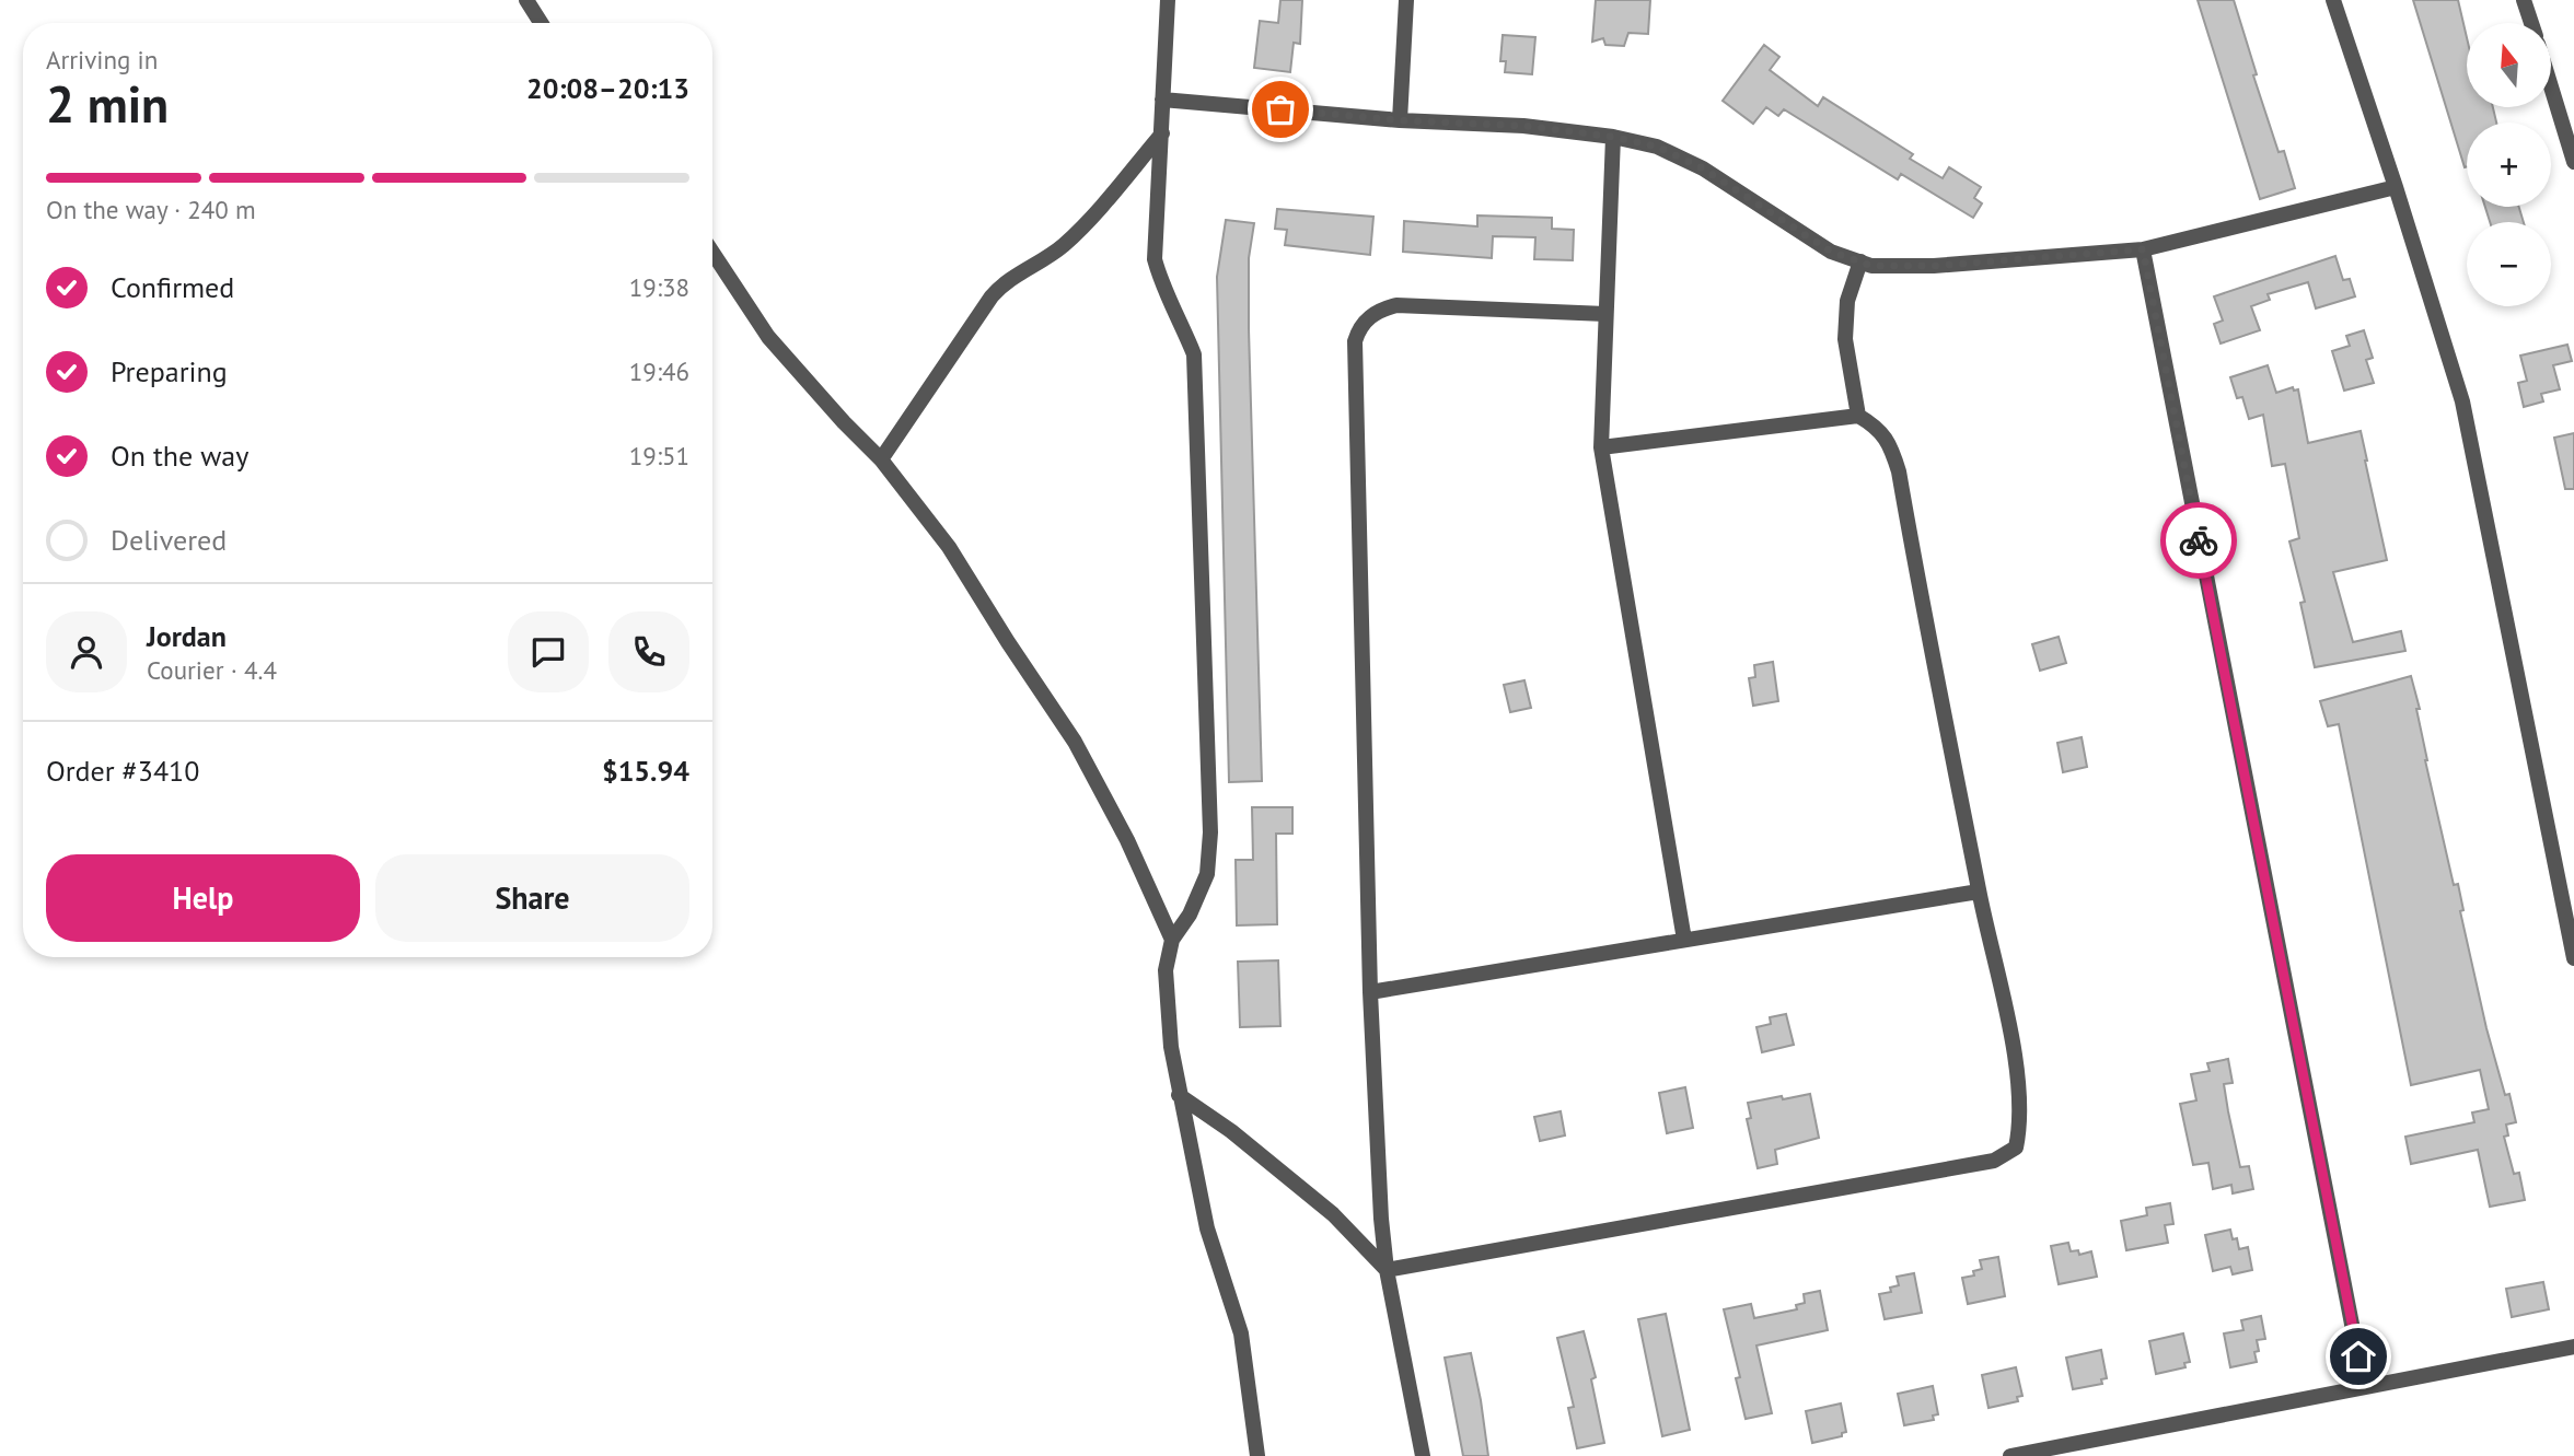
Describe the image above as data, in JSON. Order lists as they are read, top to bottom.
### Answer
{
  "north": "top",
  "page": {
    "map_buttons": ["+", "−"],
    "heading": ["2 min", "Arriving in", "20:08–20:13"],
    "panel": [
      "Jordan",
      "Courier · 4.4",
      "Order #3410",
      "$15.94"
    ],
    "bar": "On the way · 240 m",
    "list": [
      ["Confirmed", "19:38"],
      ["Preparing", "19:46"],
      ["On the way", "19:51"],
      "Delivered"
    ],
    "buttons": ["Help", "Share"]
  }
}
